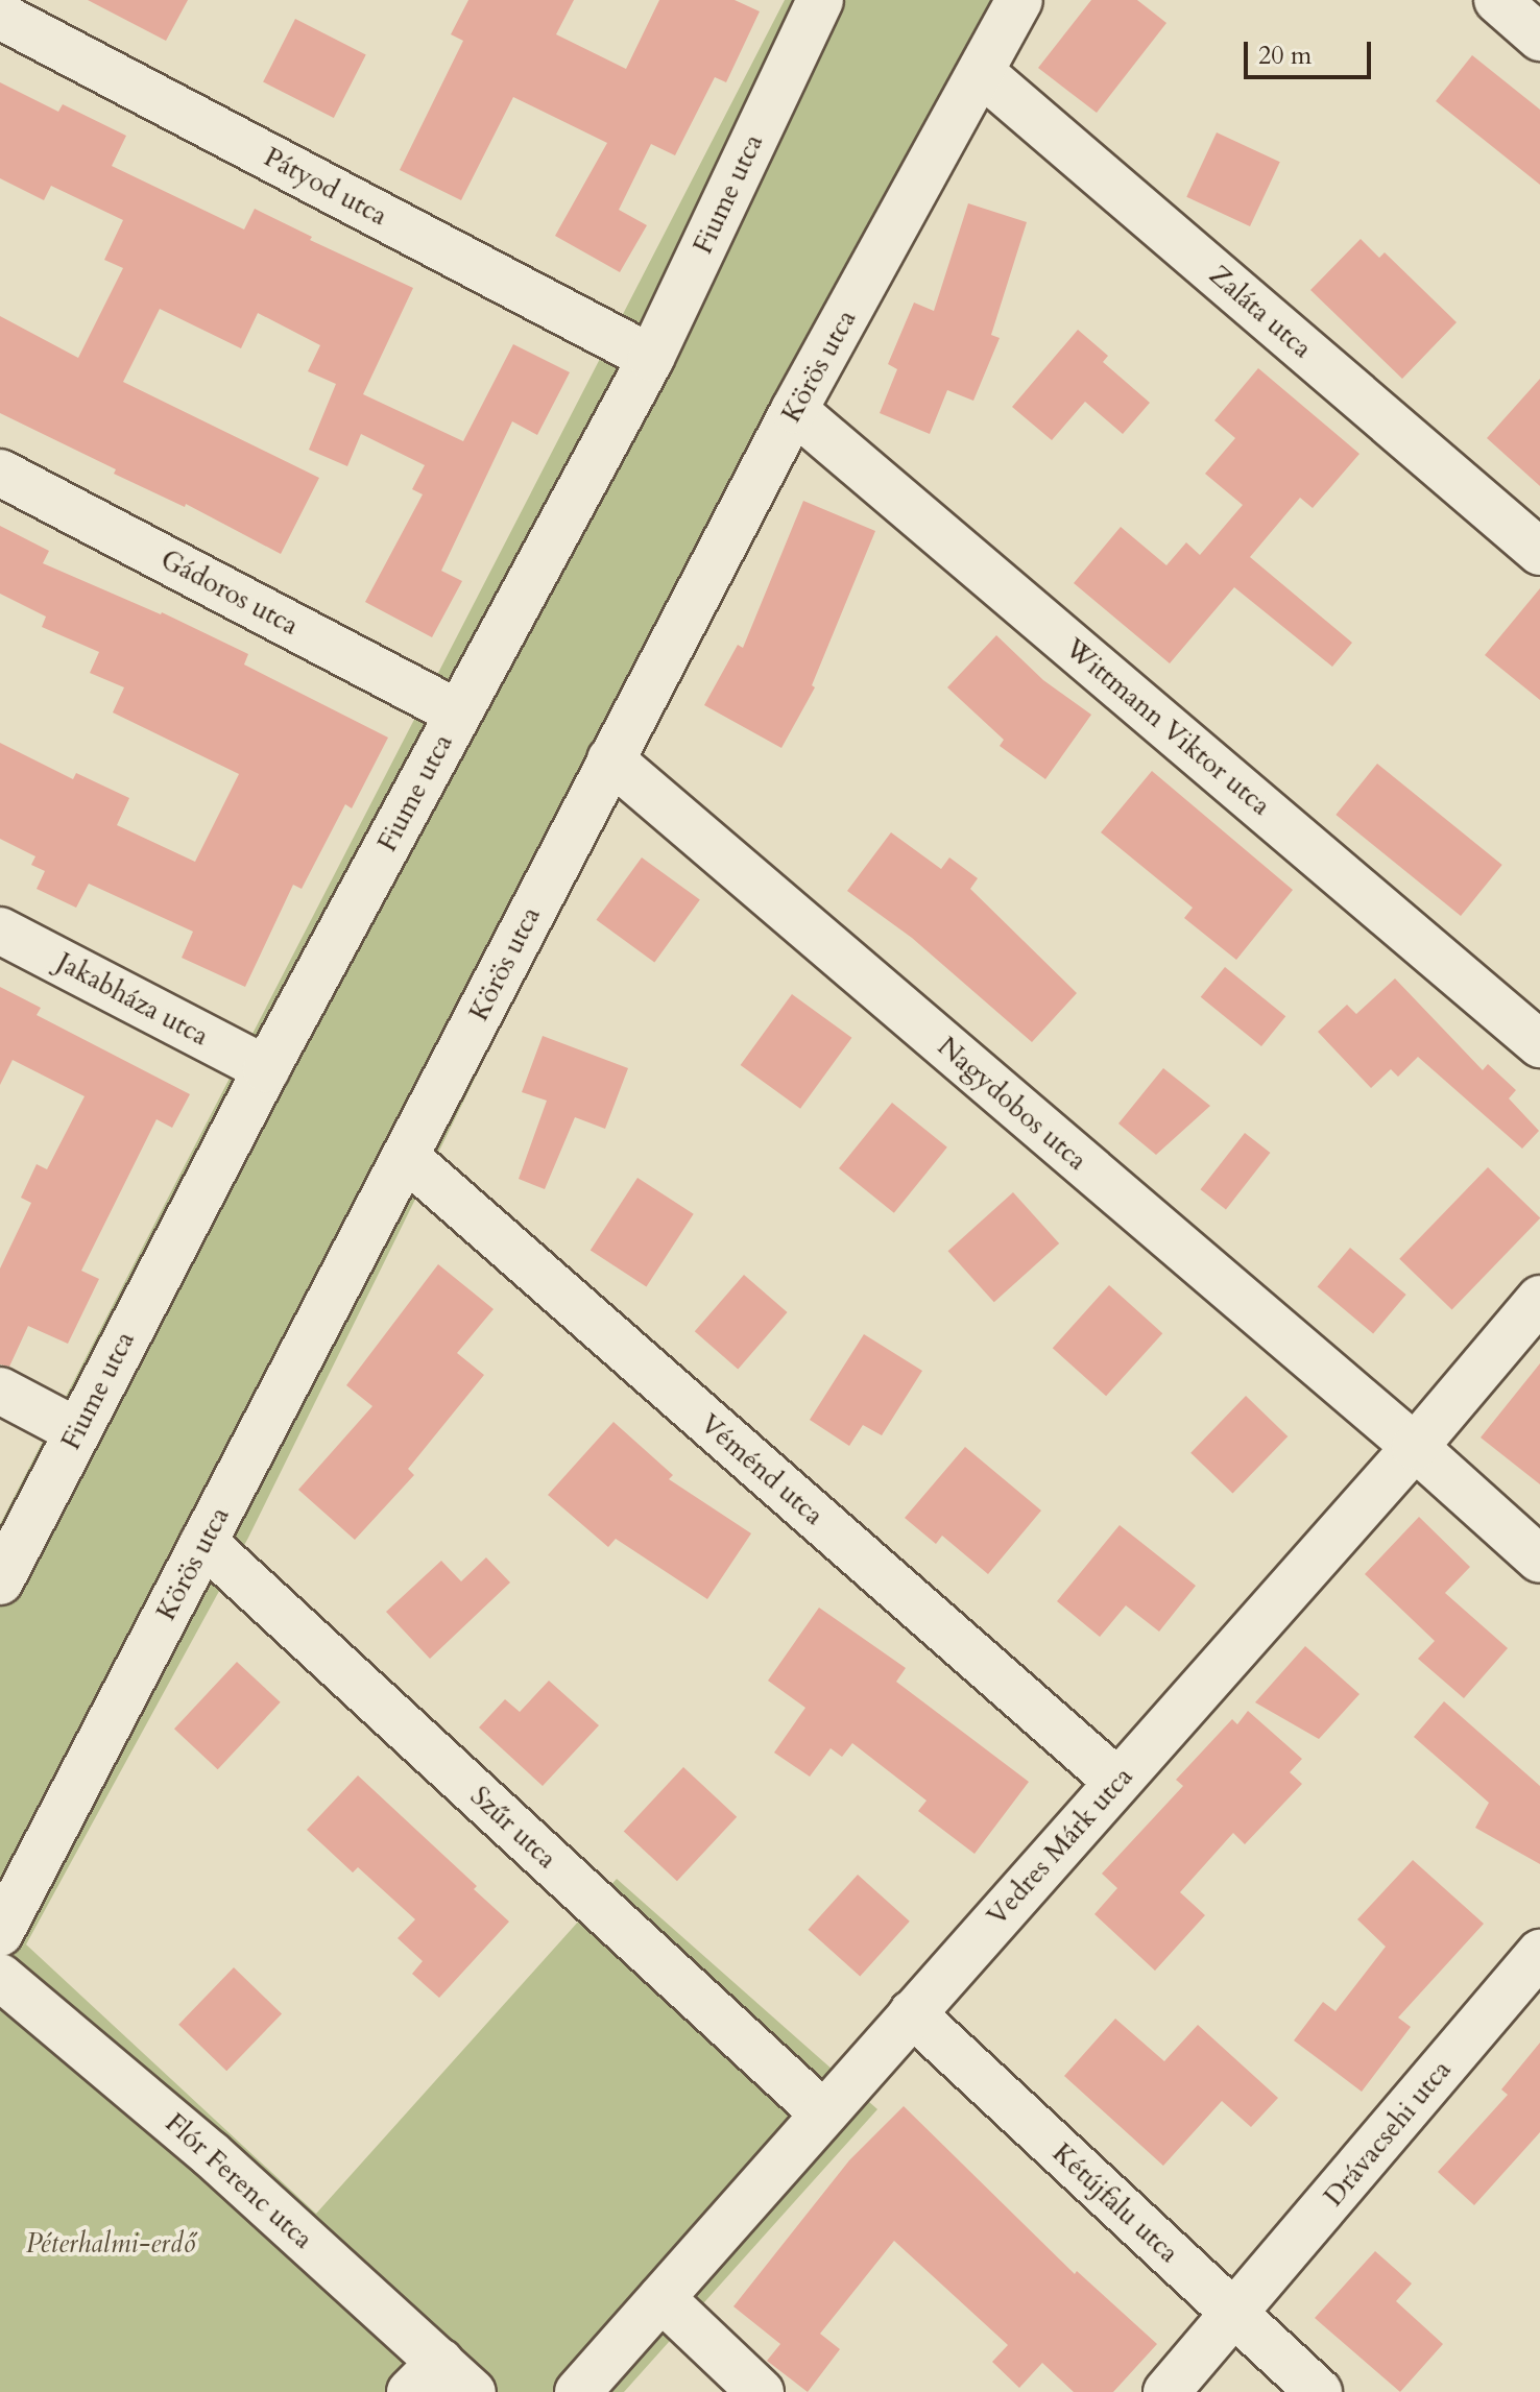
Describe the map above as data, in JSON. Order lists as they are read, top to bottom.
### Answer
{
  "streets": {
    "street": [
      "Pátyod utca",
      "Fiume utca",
      "Zaláta utca",
      "Körös utca",
      "Gádoros utca",
      "Wittmann Viktor utca",
      "Jakabháza utca",
      "Nagydobos utca",
      "Véménd utca",
      "Szűr utca",
      "Vedres Márk utca",
      "Drávacsehi utca",
      "Flór Ferenc utca",
      "Kétújfalu utca"
    ]
  },
  "crossings": [
    ["Pátyod utca", "Fiume utca"],
    ["Fiume utca", "Gádoros utca"],
    ["Fiume utca", "Jakabháza utca"],
    ["Zaláta utca", "Körös utca"],
    ["Körös utca", "Wittmann Viktor utca"],
    ["Körös utca", "Nagydobos utca"],
    ["Körös utca", "Véménd utca"],
    ["Körös utca", "Szűr utca"],
    ["Nagydobos utca", "Vedres Márk utca"],
    ["Véménd utca", "Vedres Márk utca"],
    ["Szűr utca", "Vedres Márk utca"],
    ["Vedres Márk utca", "Kétújfalu utca"],
    ["Drávacsehi utca", "Kétújfalu utca"]
  ],
  "parks": ["Péterhalmi-erdő"],
  "scale_bar": "20 m"
}
